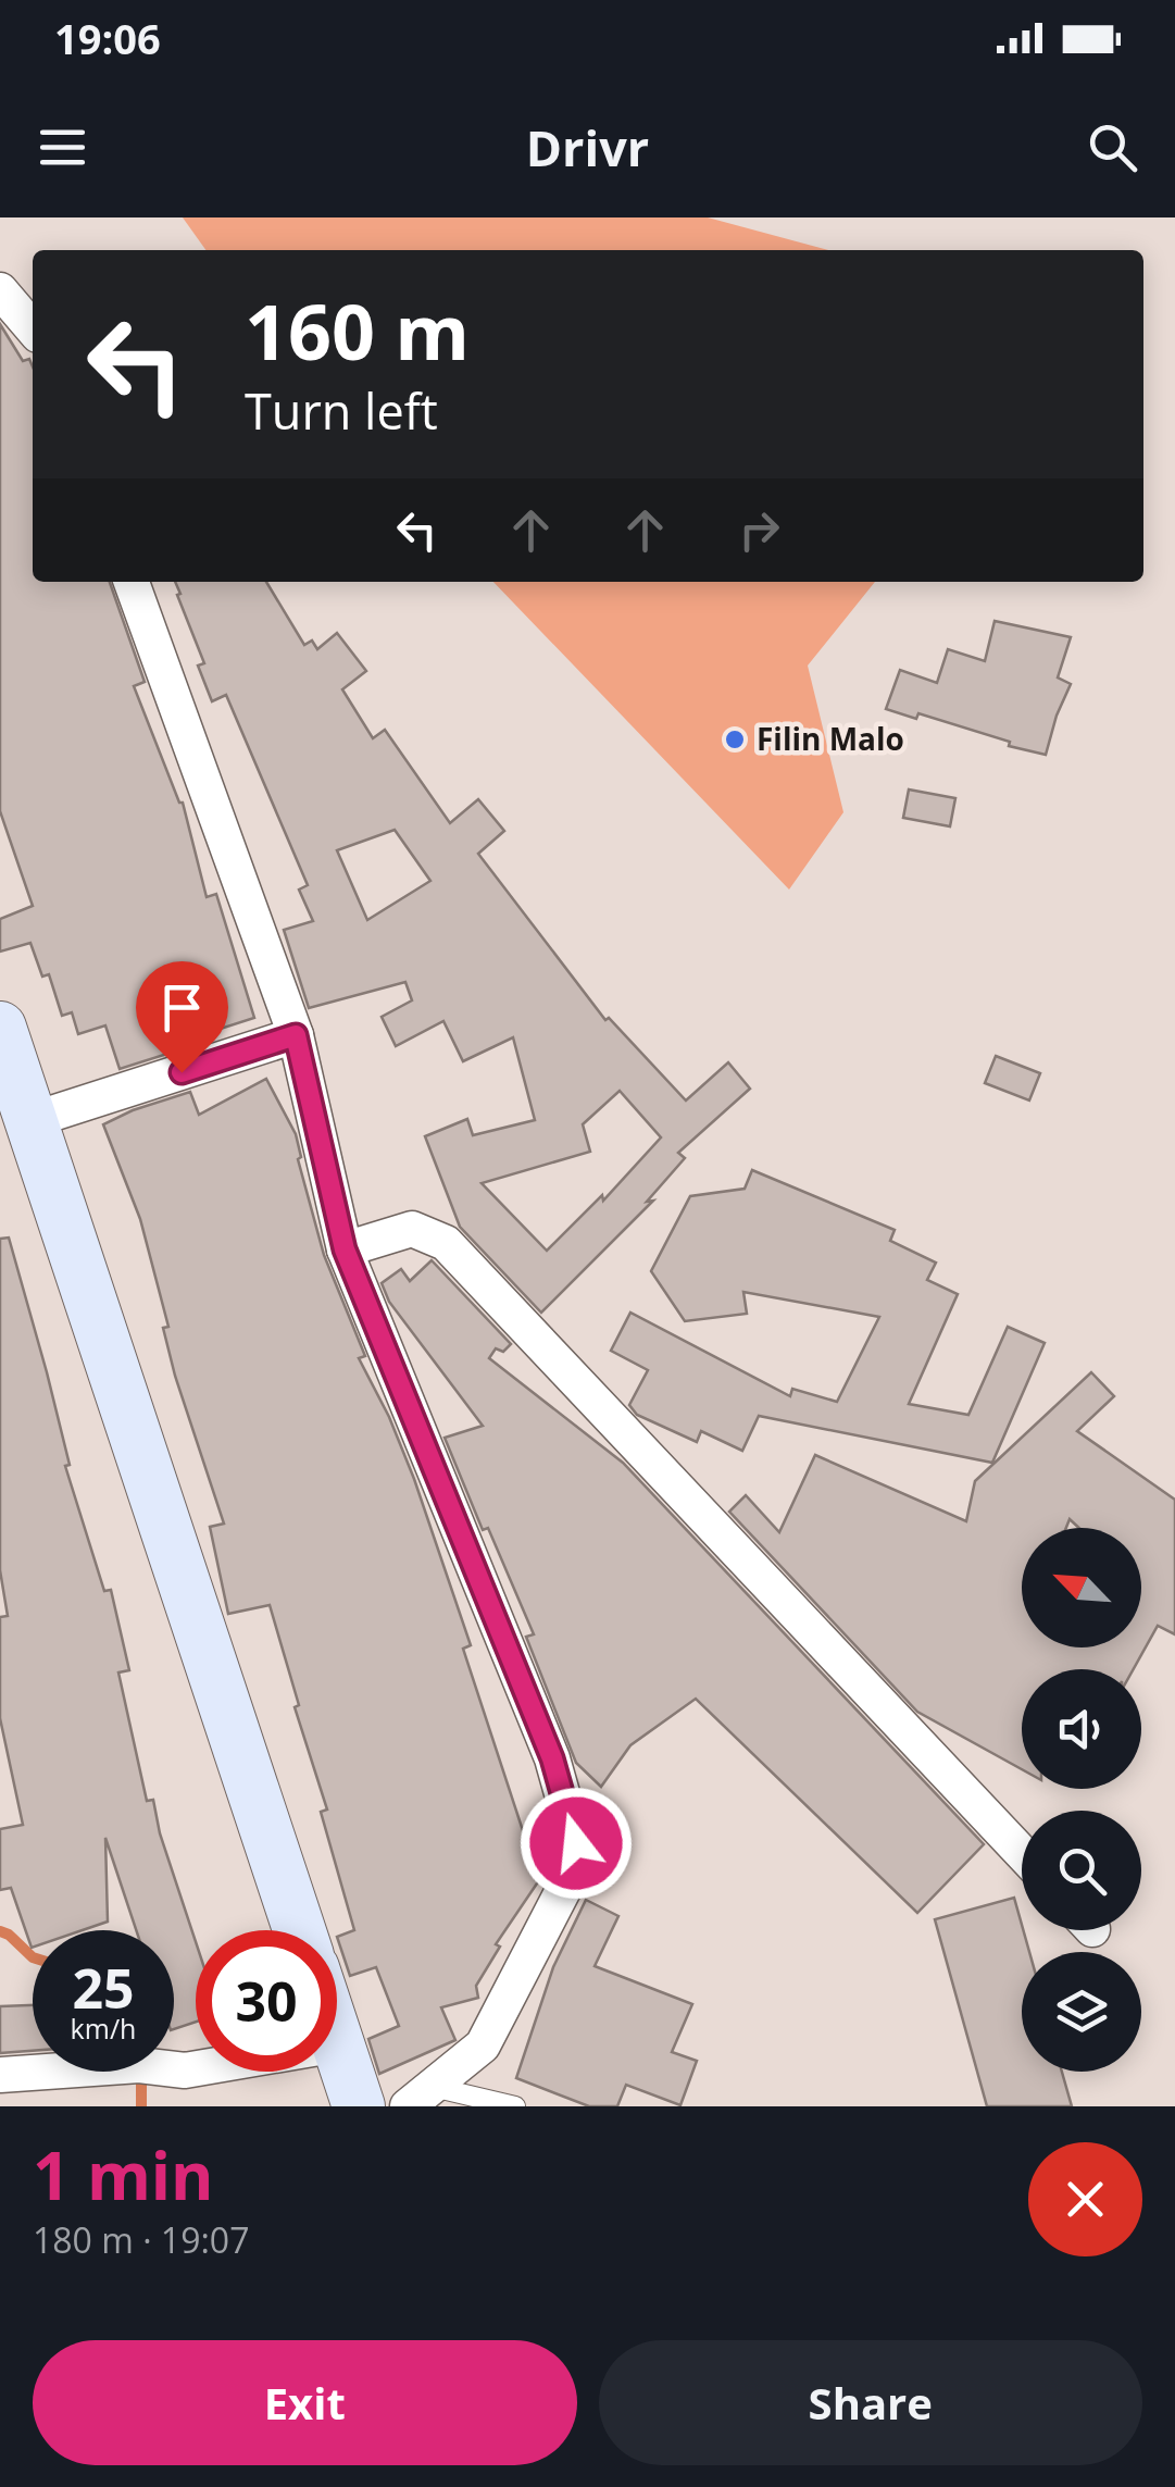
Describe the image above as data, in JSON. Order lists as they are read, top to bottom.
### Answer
{
  "places": ["Filin Malo"],
  "north": "top left",
  "page": {
    "status": "19:06",
    "header": "Drivr",
    "turn": ["160 m", "Turn left"],
    "speed": "25 km/h",
    "limit": "30",
    "heading": ["1 min", "180 m · 19:07"],
    "buttons": ["Exit", "Share"]
  }
}
